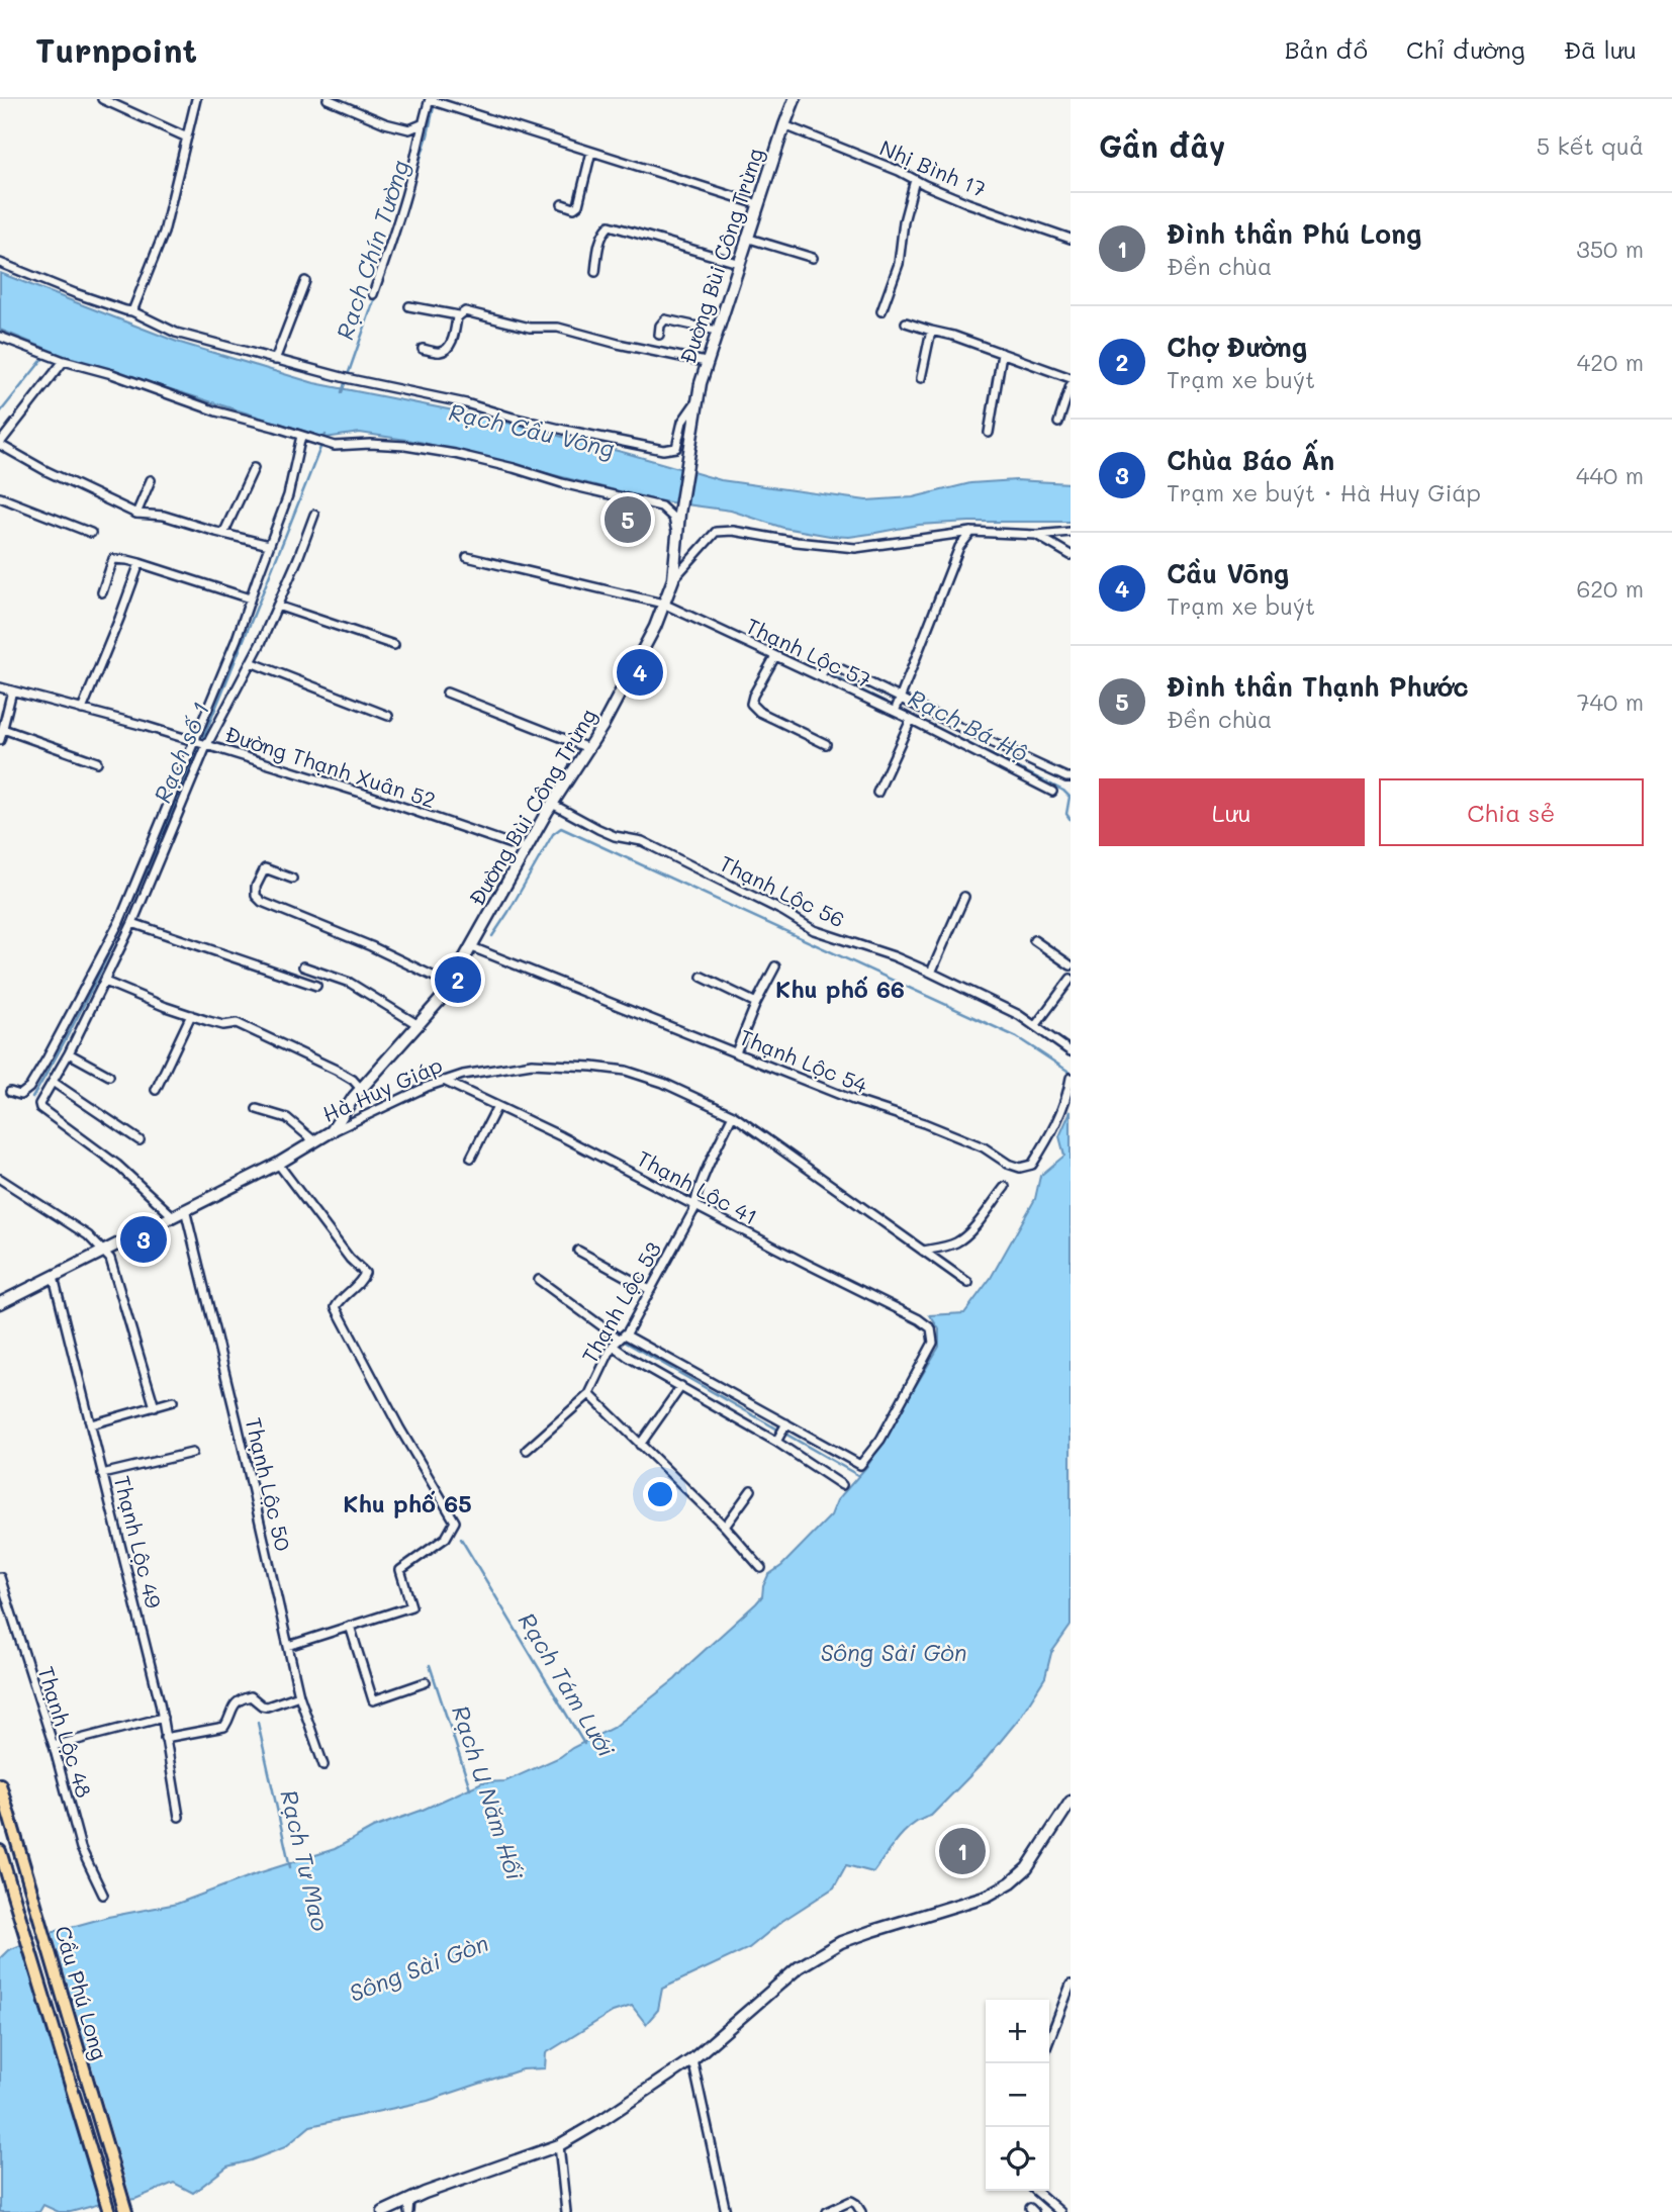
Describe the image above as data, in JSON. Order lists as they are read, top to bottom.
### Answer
{
  "streets": {
    "main road": ["Cầu Phú Long"],
    "street": [
      "Nhị Bình 17",
      "Đường Bùi Công Trừng",
      "Thạnh Lộc 57",
      "Đường Thạnh Xuân 52",
      "Thạnh Lộc 56",
      "Thạnh Lộc 54",
      "Hà Huy Giáp",
      "Thạnh Lộc 41",
      "Thạnh Lộc 53",
      "Thạnh Lộc 50",
      "Thạnh Lộc 49",
      "Thạnh Lộc 48"
    ]
  },
  "crossings": [
    ["Nhị Bình 17", "Đường Bùi Công Trừng"],
    ["Đường Bùi Công Trừng", "Thạnh Lộc 57"],
    ["Đường Bùi Công Trừng", "Đường Thạnh Xuân 52"],
    ["Đường Bùi Công Trừng", "Thạnh Lộc 56"],
    ["Đường Bùi Công Trừng", "Thạnh Lộc 54"],
    ["Đường Bùi Công Trừng", "Hà Huy Giáp"],
    ["Hà Huy Giáp", "Thạnh Lộc 41"],
    ["Hà Huy Giáp", "Thạnh Lộc 53"],
    ["Hà Huy Giáp", "Thạnh Lộc 50"],
    ["Hà Huy Giáp", "Thạnh Lộc 49"],
    ["Thạnh Lộc 41", "Thạnh Lộc 53"]
  ],
  "districts": ["Khu phố 66", "Khu phố 65"],
  "water": [
    "Rạch Chín Tường",
    "Rạch Cầu Võng",
    "Rạch Bá Hộ",
    "Rạch số 1",
    "Sông Sài Gòn",
    "Rạch Tám Lưới",
    "Rạch U Năm Hối",
    "Rạch Tư Mao"
  ],
  "page": {
    "header": "Turnpoint",
    "nav": ["Bản đồ", "Chỉ đường", "Đã lưu"],
    "heading": ["Gần đây", "5 kết quả"],
    "list": [
      {
        "mark": "1",
        "name": "Đình thần Phú Long",
        "note": "Đền chùa",
        "value": "350 m"
      },
      {
        "mark": "2",
        "name": "Chợ Đường",
        "note": "Trạm xe buýt",
        "value": "420 m"
      },
      {
        "mark": "3",
        "name": "Chùa Báo Ấn",
        "note": "Trạm xe buýt · Hà Huy Giáp",
        "value": "440 m"
      },
      {
        "mark": "4",
        "name": "Cầu Võng",
        "note": "Trạm xe buýt",
        "value": "620 m"
      },
      {
        "mark": "5",
        "name": "Đình thần Thạnh Phước",
        "note": "Đền chùa",
        "value": "740 m"
      }
    ],
    "pins": [
      "5",
      "4",
      "2",
      "3",
      "1"
    ],
    "buttons": ["Lưu", "Chia sẻ"],
    "map_buttons": ["+", "−"]
  }
}
